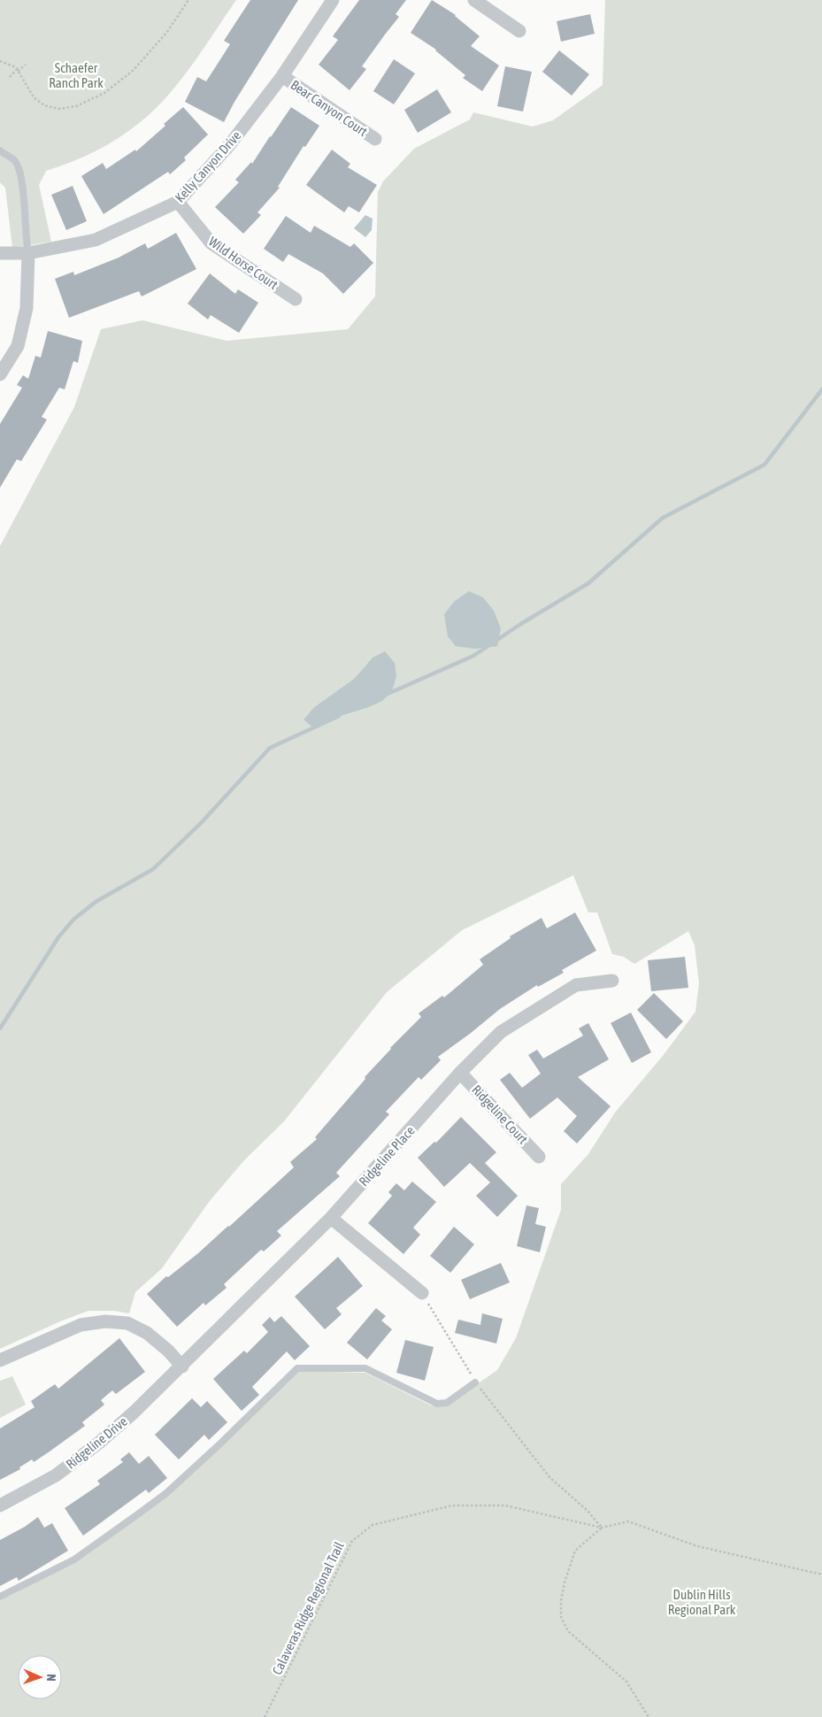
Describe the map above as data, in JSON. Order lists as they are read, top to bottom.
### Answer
{
  "streets": {
    "street": [
      "Bear Canyon Court",
      "Kelly Canyon Drive",
      "Wild Horse Court",
      "Ridgeline Court",
      "Ridgeline Place",
      "Ridgeline Drive"
    ],
    "path": ["Calaveras Ridge Regional Trail"]
  },
  "crossings": [
    ["Bear Canyon Court", "Kelly Canyon Drive"],
    ["Kelly Canyon Drive", "Wild Horse Court"],
    ["Ridgeline Court", "Ridgeline Place"],
    ["Ridgeline Place", "Ridgeline Drive"]
  ],
  "parks": ["Schaefer Ranch Park", "Dublin Hills Regional Park"],
  "north": "right"
}
